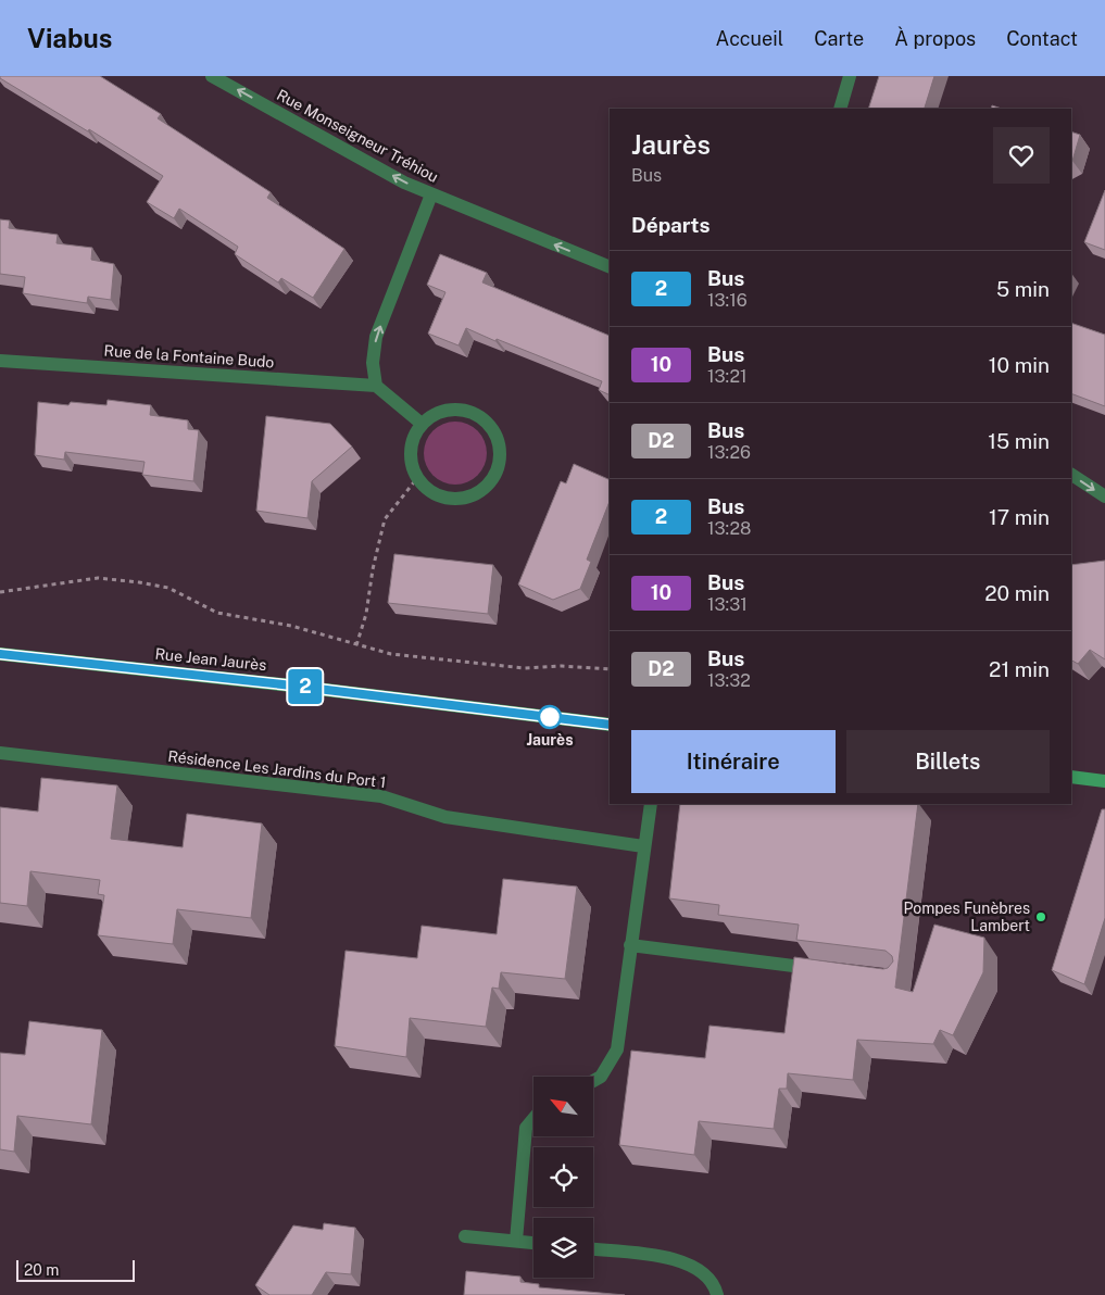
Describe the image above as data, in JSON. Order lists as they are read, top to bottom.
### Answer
{
  "streets": {
    "main road": ["Rue Jean Jaurès"],
    "street": ["Rue Monseigneur Tréhiou", "Rue de la Fontaine Budo", "Résidence Les Jardins du Port 1"]
  },
  "one_way": ["Rue Monseigneur Tréhiou"],
  "places": ["Jaurès", "Pompes Funèbres Lambert"],
  "lines": ["bus line 2"],
  "scale_bar": "20 m",
  "north": "top left",
  "page": {
    "header": "Viabus",
    "nav": [
      "Accueil",
      "Carte",
      "À propos",
      "Contact"
    ],
    "on_map": "2",
    "heading": [
      ["Jaurès", "Bus"],
      "Départs"
    ],
    "list": [
      {
        "mark": "2",
        "name": "Bus",
        "note": "13:16",
        "value": "5 min"
      },
      {
        "mark": "10",
        "name": "Bus",
        "note": "13:21",
        "value": "10 min"
      },
      {
        "mark": "D2",
        "name": "Bus",
        "note": "13:26",
        "value": "15 min"
      },
      {
        "mark": "2",
        "name": "Bus",
        "note": "13:28",
        "value": "17 min"
      },
      {
        "mark": "10",
        "name": "Bus",
        "note": "13:31",
        "value": "20 min"
      },
      {
        "mark": "D2",
        "name": "Bus",
        "note": "13:32",
        "value": "21 min"
      }
    ],
    "buttons": ["Itinéraire", "Billets"],
    "scale": "20 m"
  }
}
